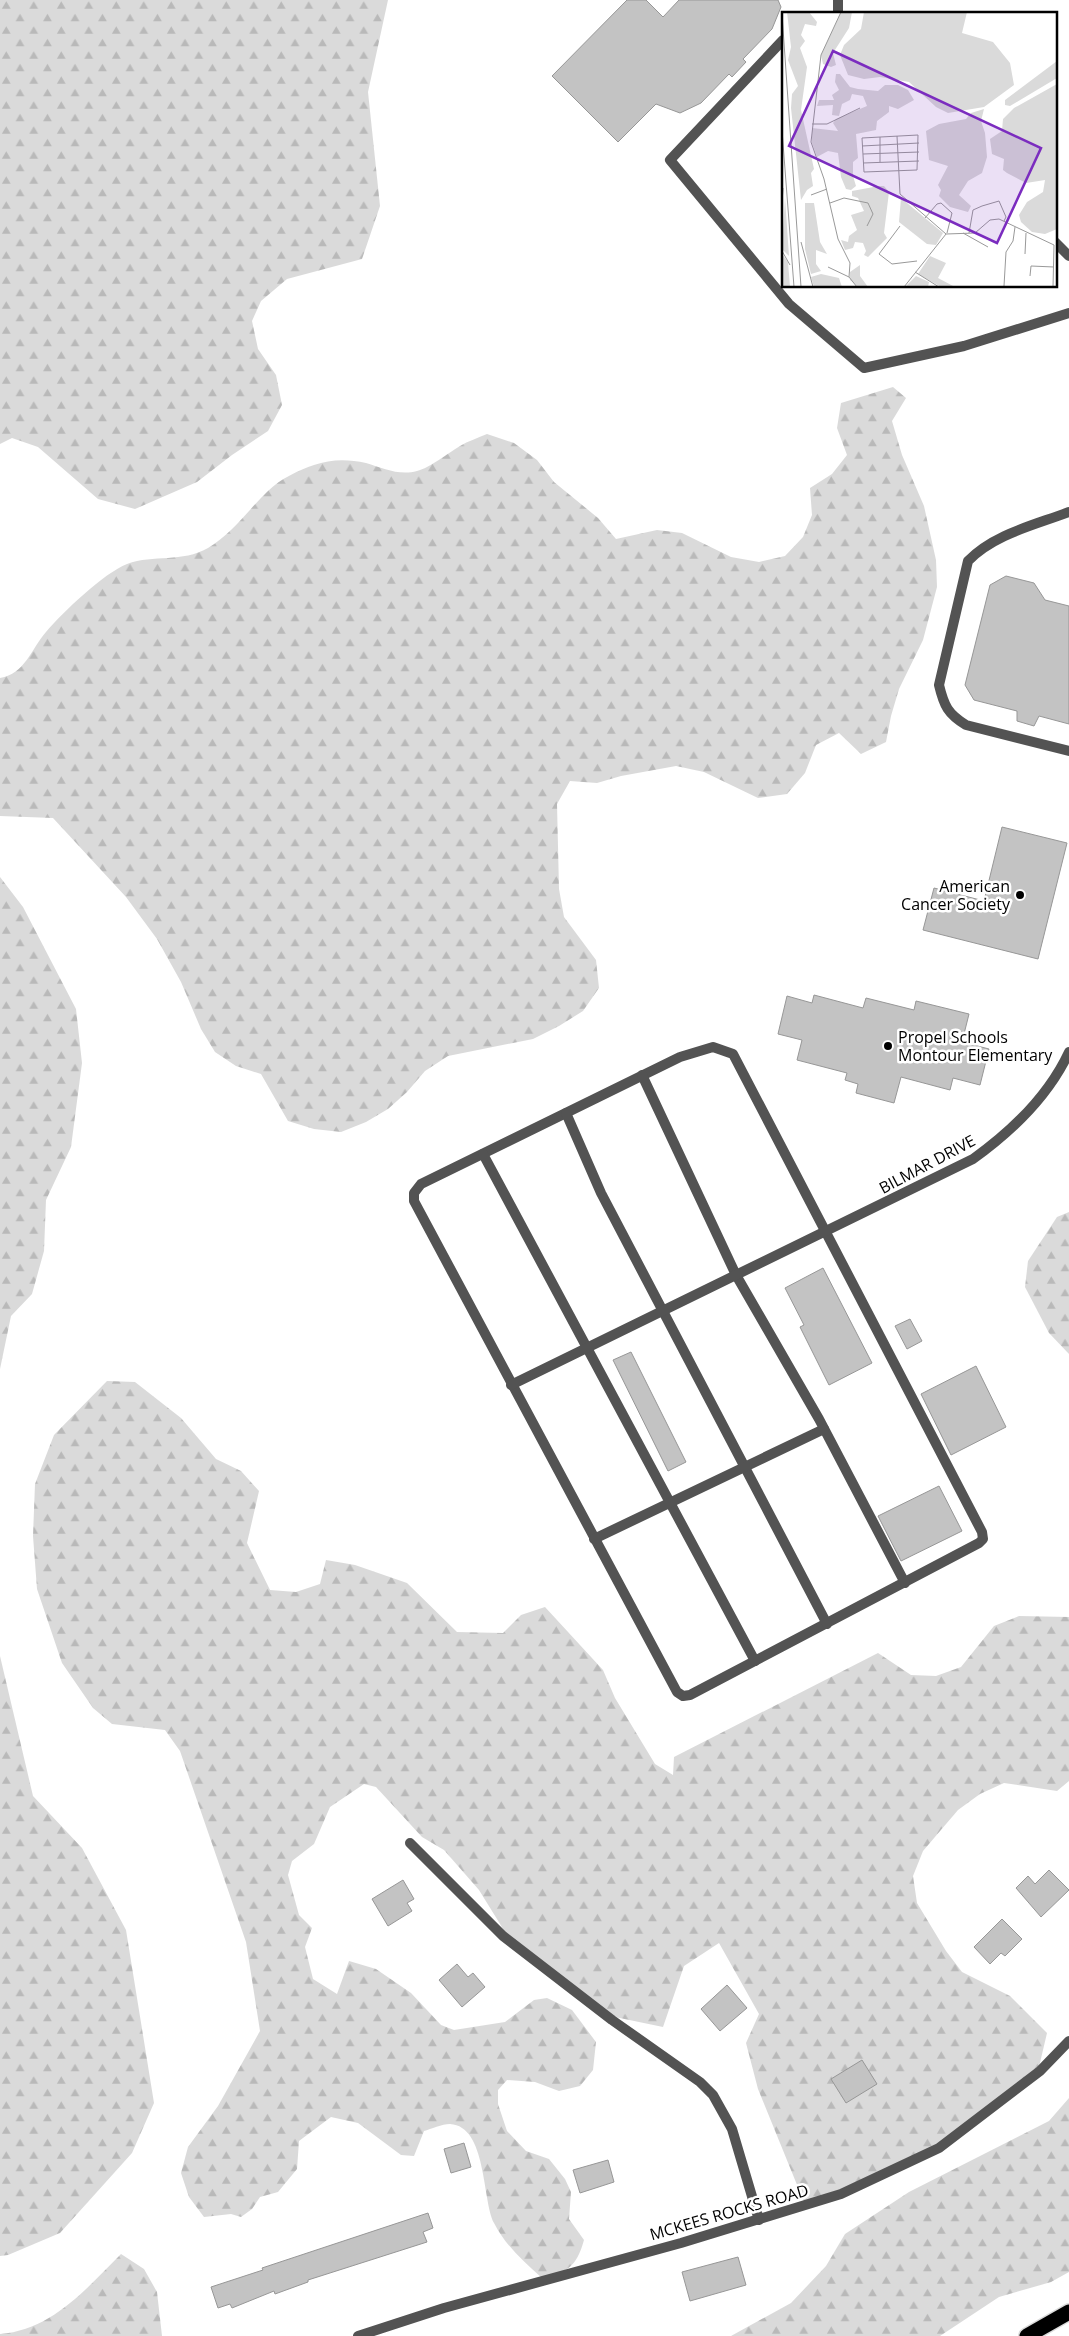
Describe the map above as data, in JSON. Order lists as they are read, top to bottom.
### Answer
{
  "streets": {
    "street": ["BILMAR DRIVE", "MCKEES ROCKS ROAD"]
  },
  "places": ["American Cancer Society", "Propel Schools Montour Elementary"]
}
